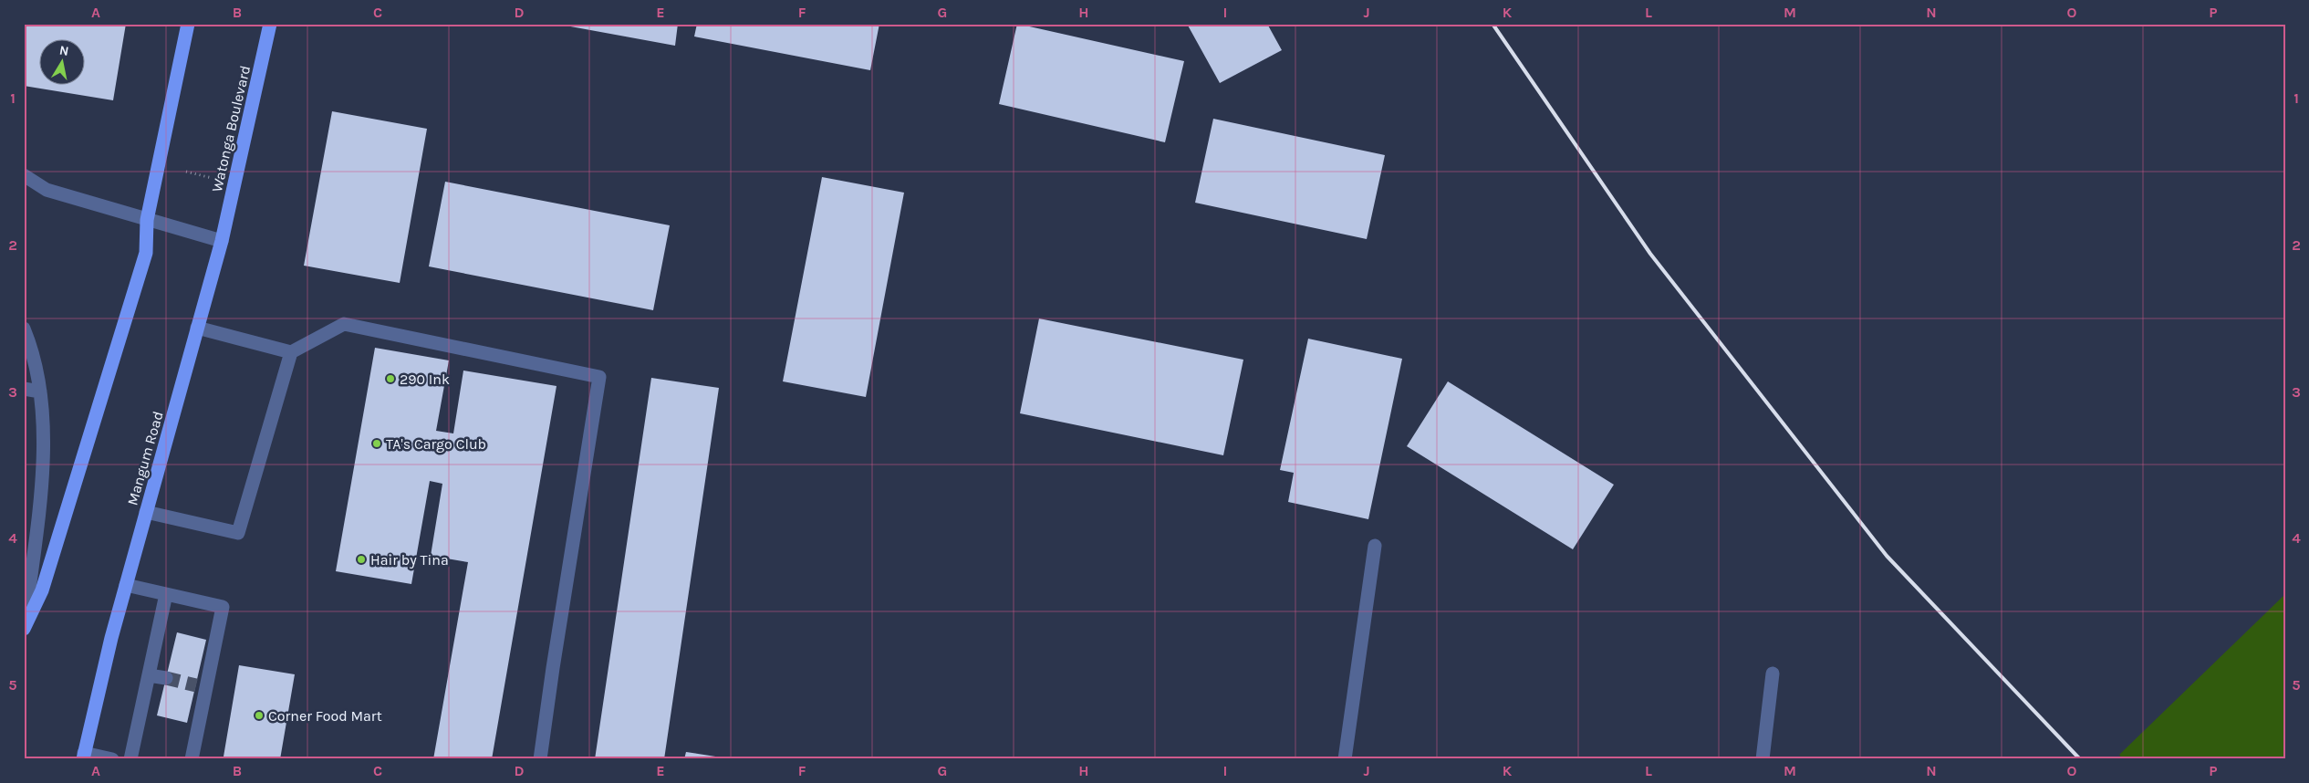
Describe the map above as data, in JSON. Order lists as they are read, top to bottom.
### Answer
{
  "streets": {
    "main road": ["Watonga Boulevard", "Mangum Road"]
  },
  "crossings": [
    ["Watonga Boulevard", "Mangum Road"]
  ],
  "places": [
    "290 Ink",
    "TA's Cargo Club",
    "Hair by Tina",
    "Corner Food Mart"
  ],
  "north": "top",
  "grid": {
    "columns": [
      "A",
      "B",
      "C",
      "D",
      "E",
      "F",
      "G",
      "H",
      "I",
      "J",
      "K",
      "L",
      "M",
      "N",
      "O",
      "P"
    ],
    "rows": [
      "1",
      "2",
      "3",
      "4",
      "5"
    ]
  }
}
